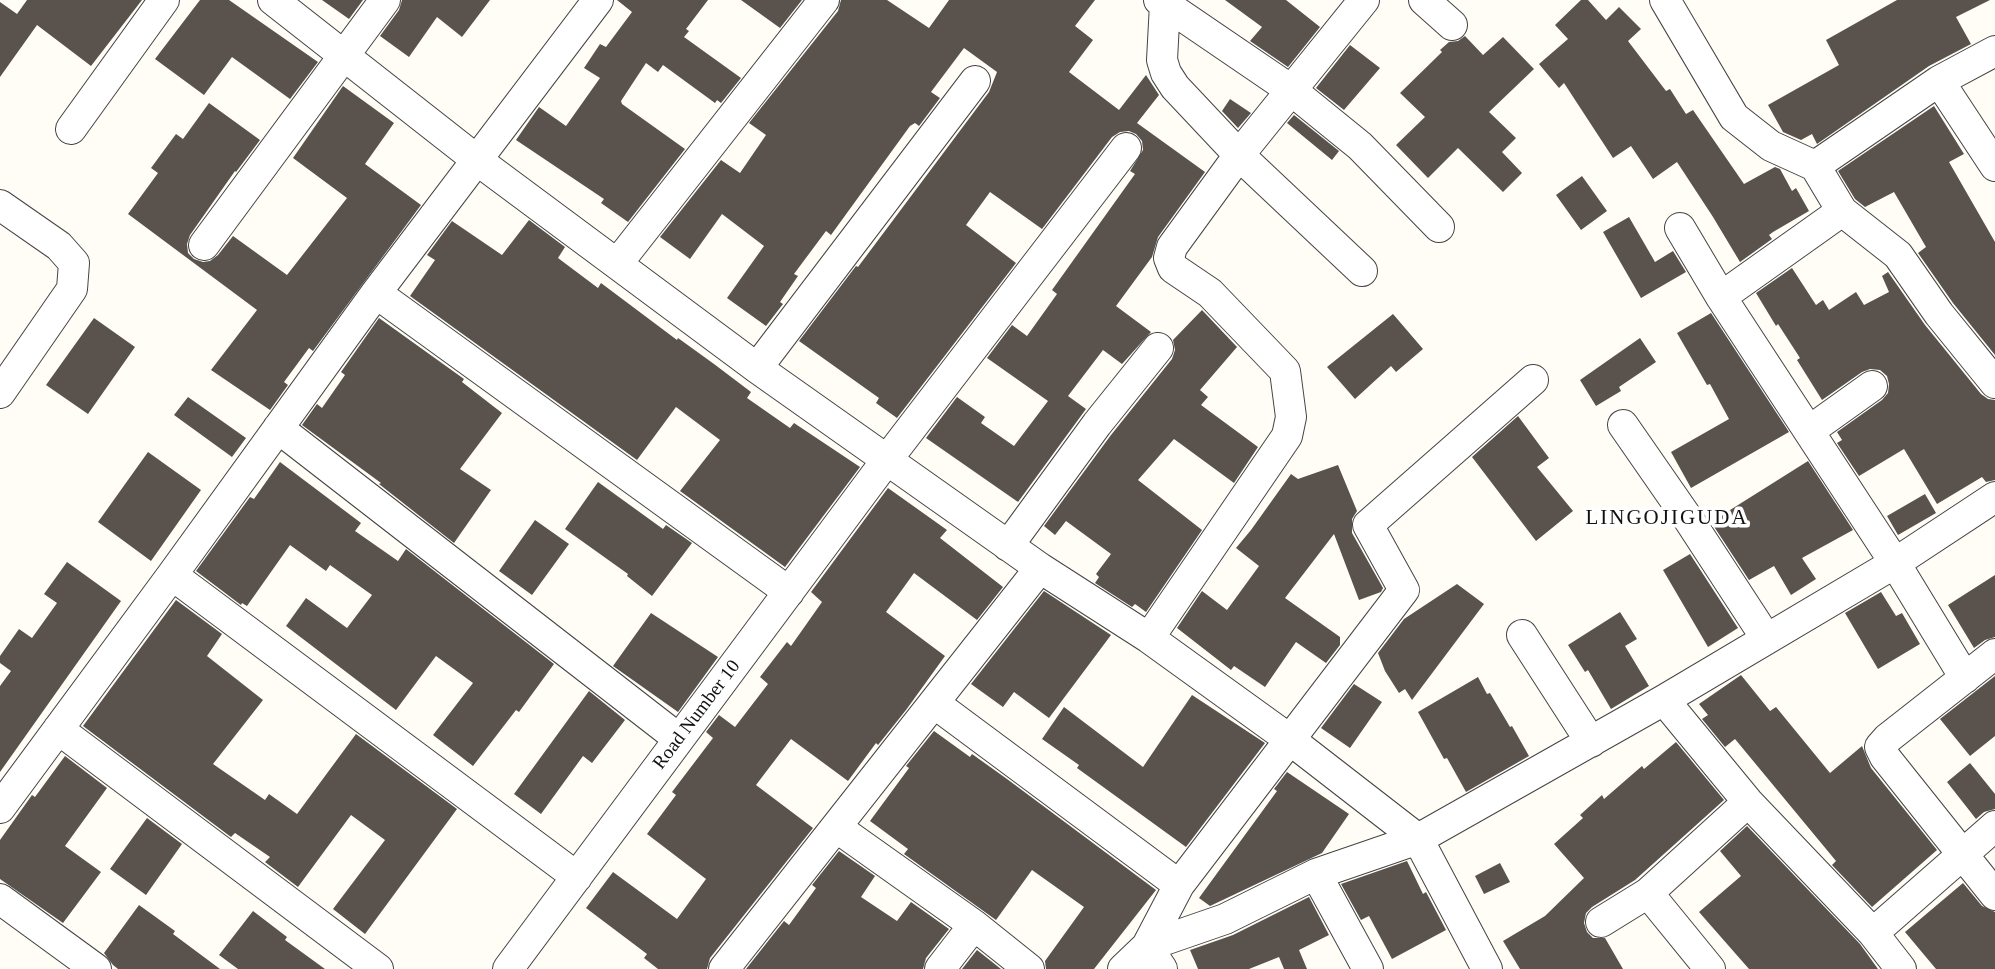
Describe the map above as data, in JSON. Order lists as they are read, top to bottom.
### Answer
{
  "streets": {
    "street": ["Road Number 10"]
  },
  "districts": ["LINGOJIGUDA"]
}
